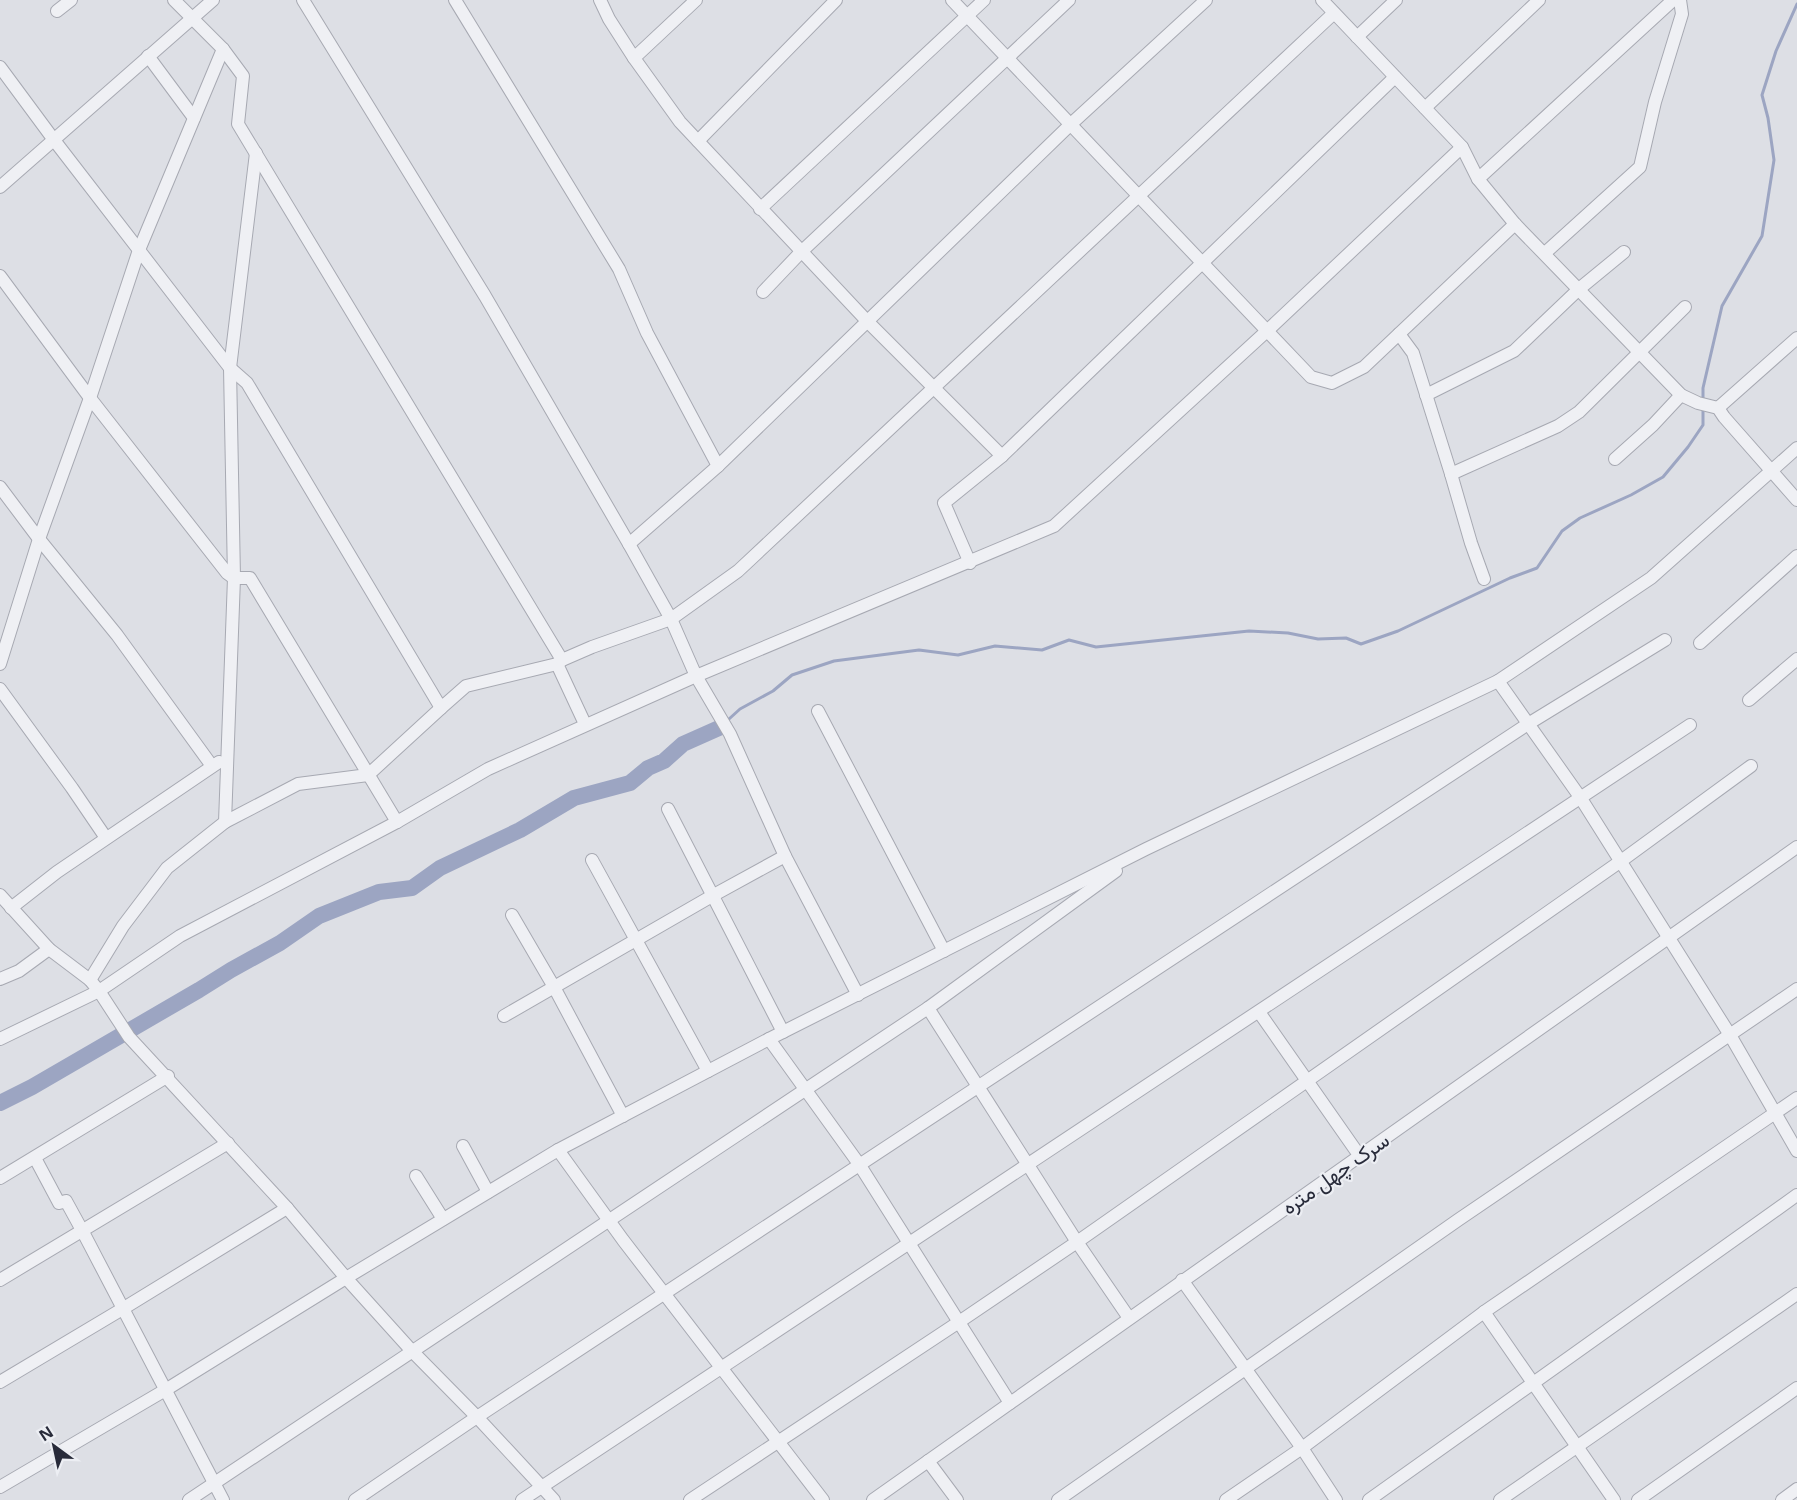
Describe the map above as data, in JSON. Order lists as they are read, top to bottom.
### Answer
{
  "streets": {
    "street": ["سرک چهل متره"]
  },
  "north": "top left"
}
